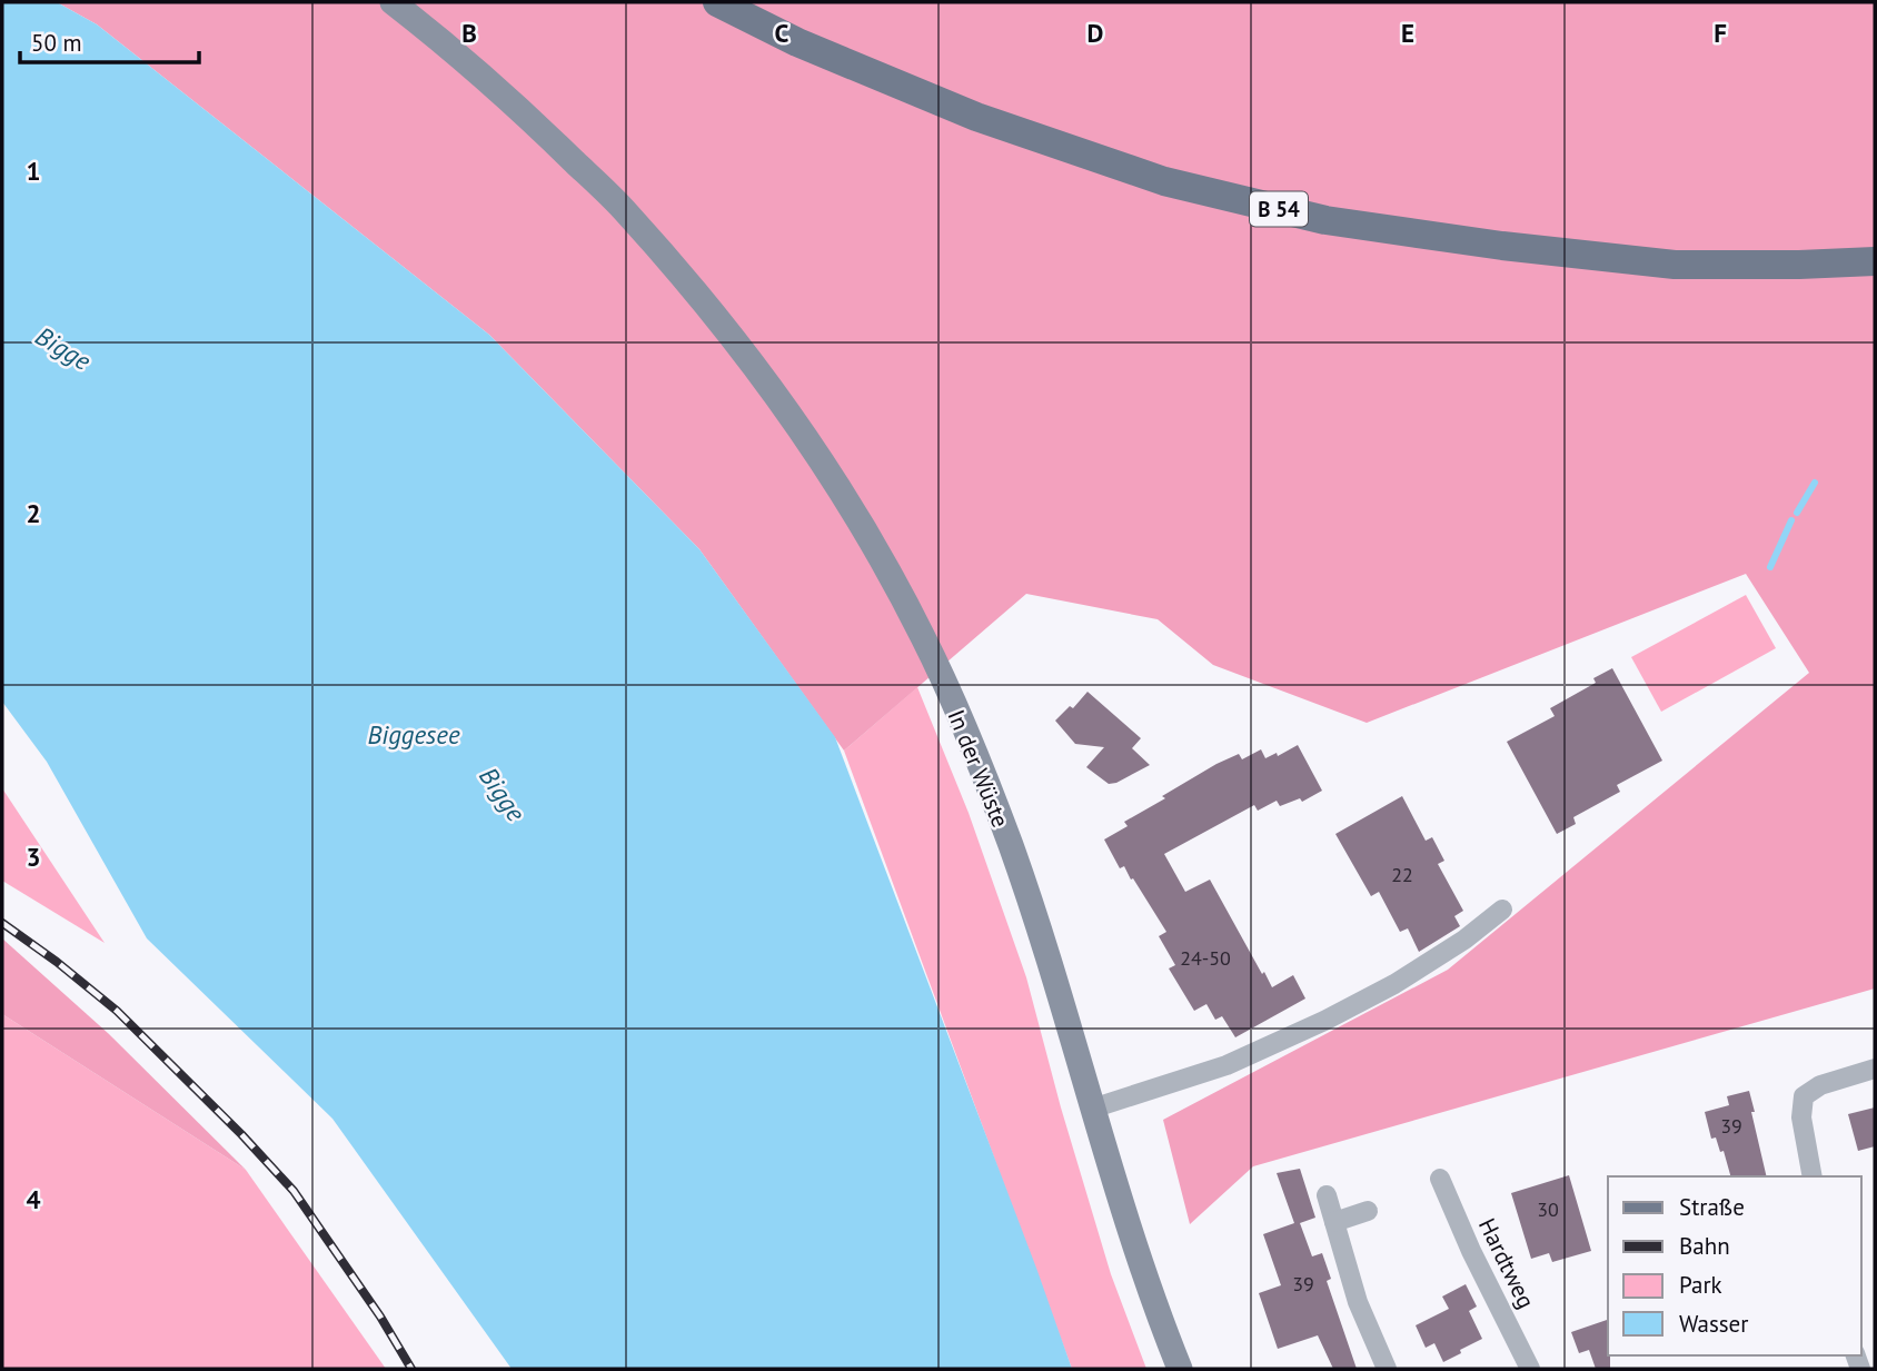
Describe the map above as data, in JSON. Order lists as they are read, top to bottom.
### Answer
{
  "streets": {
    "main road": ["B 54", "In der Wüste"],
    "street": ["Hardtweg"]
  },
  "water": ["Bigge", "Biggesee"],
  "house_numbers": [
    "22",
    "24-50",
    "39",
    "30",
    "39"
  ],
  "legend": [
    "Straße",
    "Bahn",
    "Park",
    "Wasser"
  ],
  "scale_bar": "50 m",
  "grid": {
    "columns": [
      "B",
      "C",
      "D",
      "E",
      "F"
    ],
    "rows": [
      "1",
      "2",
      "3",
      "4"
    ]
  }
}
